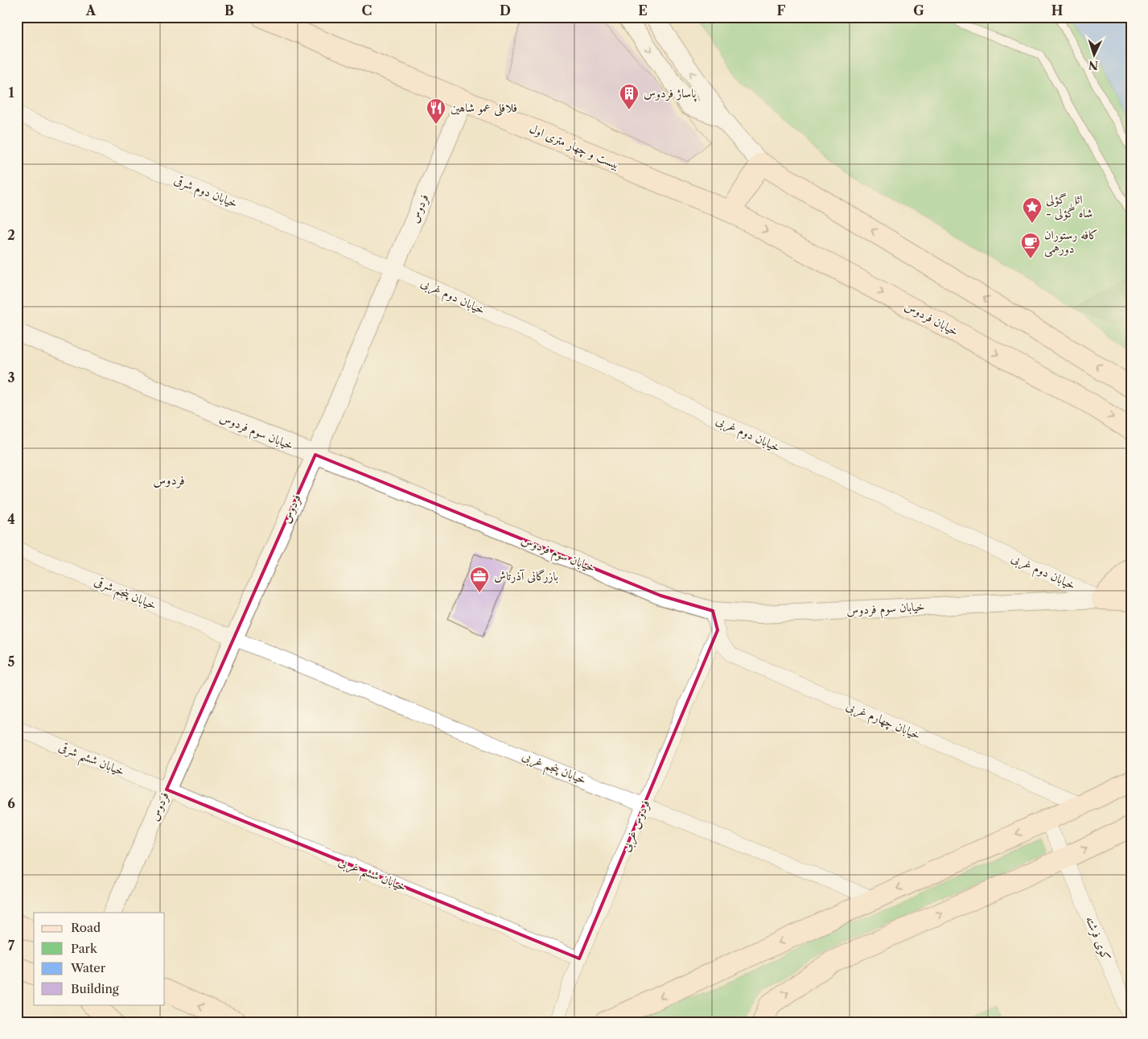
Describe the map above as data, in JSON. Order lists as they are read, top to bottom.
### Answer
{
  "streets": {
    "main road": ["بیست و چهار متری اول", "خیابان فردوس"],
    "street": [
      "خیابان دوم شرقی",
      "فردوس",
      "خیابان دوم غربی",
      "خیابان سوم فردوس",
      "خیابان پنجم شرقی",
      "خیابان چهارم غربی",
      "خیابان ششم شرقی",
      "خیابان پنجم غربی",
      "فردوس غربی",
      "خیابان ششم غربی",
      "کوی فرشته"
    ]
  },
  "crossings": [
    ["بیست و چهار متری اول", "فردوس"],
    ["بیست و چهار متری اول", "خیابان فردوس"],
    ["خیابان دوم شرقی", "فردوس"],
    ["خیابان دوم شرقی", "خیابان دوم غربی"],
    ["فردوس", "خیابان دوم غربی"],
    ["فردوس", "خیابان سوم فردوس"],
    ["فردوس", "خیابان پنجم شرقی"],
    ["فردوس", "خیابان ششم شرقی"],
    ["فردوس", "خیابان پنجم غربی"],
    ["فردوس", "خیابان ششم غربی"],
    ["خیابان دوم غربی", "خیابان سوم فردوس"],
    ["خیابان سوم فردوس", "خیابان چهارم غربی"],
    ["خیابان پنجم شرقی", "خیابان پنجم غربی"],
    ["خیابان چهارم غربی", "فردوس غربی"],
    ["خیابان ششم شرقی", "خیابان ششم غربی"],
    ["خیابان پنجم غربی", "فردوس غربی"],
    ["فردوس غربی", "خیابان ششم غربی"]
  ],
  "districts": ["فردوس"],
  "places": {
    "building": ["پاساژ فردوس"],
    "restaurant": ["فلافلی عمو شاهین"],
    "place": ["ائل گؤلی - شاه گؤلی"],
    "cafe": ["کافه رستوران دورهمی"],
    "office": ["بازرگانی آذرتاش"]
  },
  "legend": [
    "Road",
    "Park",
    "Water",
    "Building"
  ],
  "north": "bottom",
  "grid": {
    "columns": [
      "A",
      "B",
      "C",
      "D",
      "E",
      "F",
      "G",
      "H"
    ],
    "rows": [
      "1",
      "2",
      "3",
      "4",
      "5",
      "6",
      "7"
    ]
  }
}
